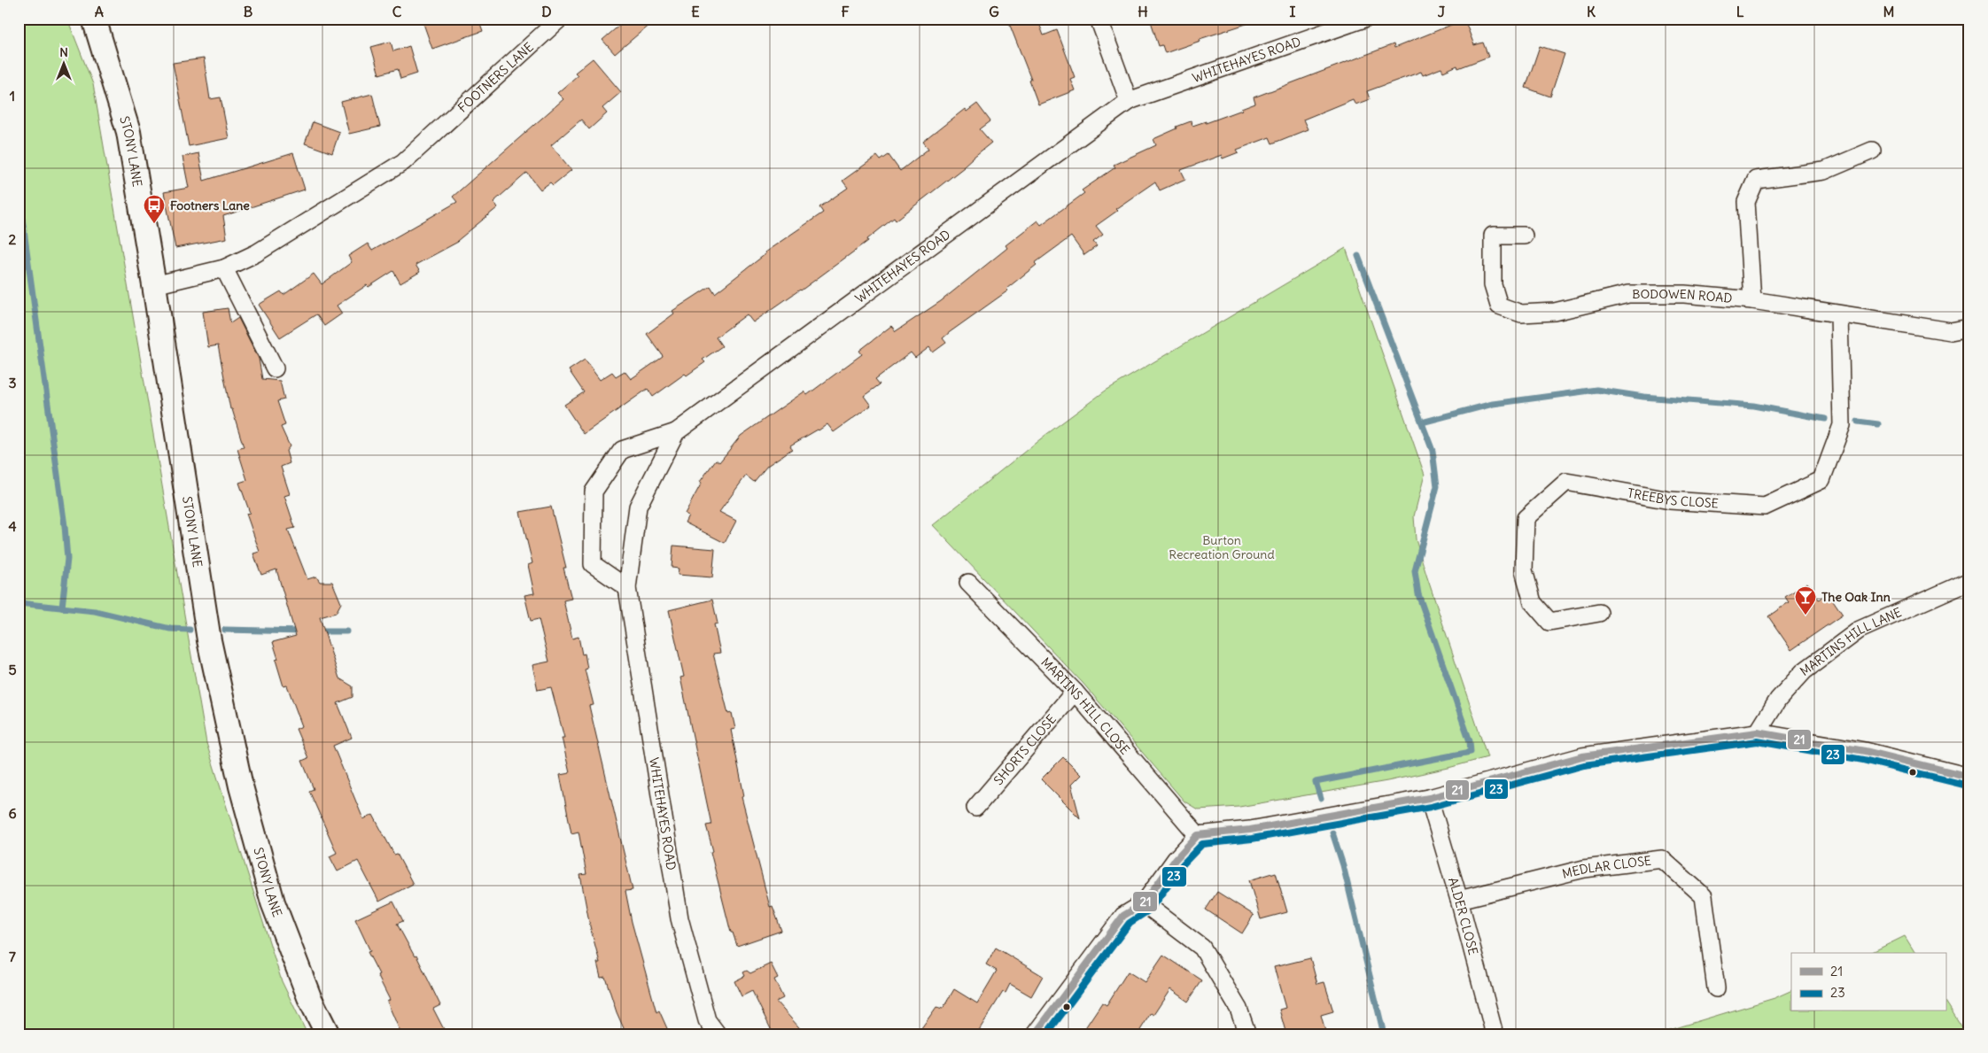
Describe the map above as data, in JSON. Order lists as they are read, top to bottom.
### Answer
{
  "streets": {
    "main road": ["STONY LANE"],
    "street": [
      "WHITEHAYES ROAD",
      "FOOTNERS LANE",
      "BODOWEN ROAD",
      "TREEBYS CLOSE",
      "MARTINS HILL LANE",
      "MARTINS HILL CLOSE",
      "SHORTS CLOSE",
      "MEDLAR CLOSE",
      "ALDER CLOSE"
    ]
  },
  "crossings": [
    ["FOOTNERS LANE", "STONY LANE"],
    ["BODOWEN ROAD", "TREEBYS CLOSE"],
    ["MARTINS HILL CLOSE", "SHORTS CLOSE"],
    ["MEDLAR CLOSE", "ALDER CLOSE"]
  ],
  "parks": ["Burton Recreation Ground"],
  "places": {
    "bus stop": ["Footners Lane"],
    "bar": ["The Oak Inn"]
  },
  "lines": ["transit line 21", "transit line 23"],
  "legend": ["21", "23"],
  "north": "top",
  "grid": {
    "columns": [
      "A",
      "B",
      "C",
      "D",
      "E",
      "F",
      "G",
      "H",
      "I",
      "J",
      "K",
      "L",
      "M"
    ],
    "rows": [
      "1",
      "2",
      "3",
      "4",
      "5",
      "6",
      "7"
    ]
  }
}
